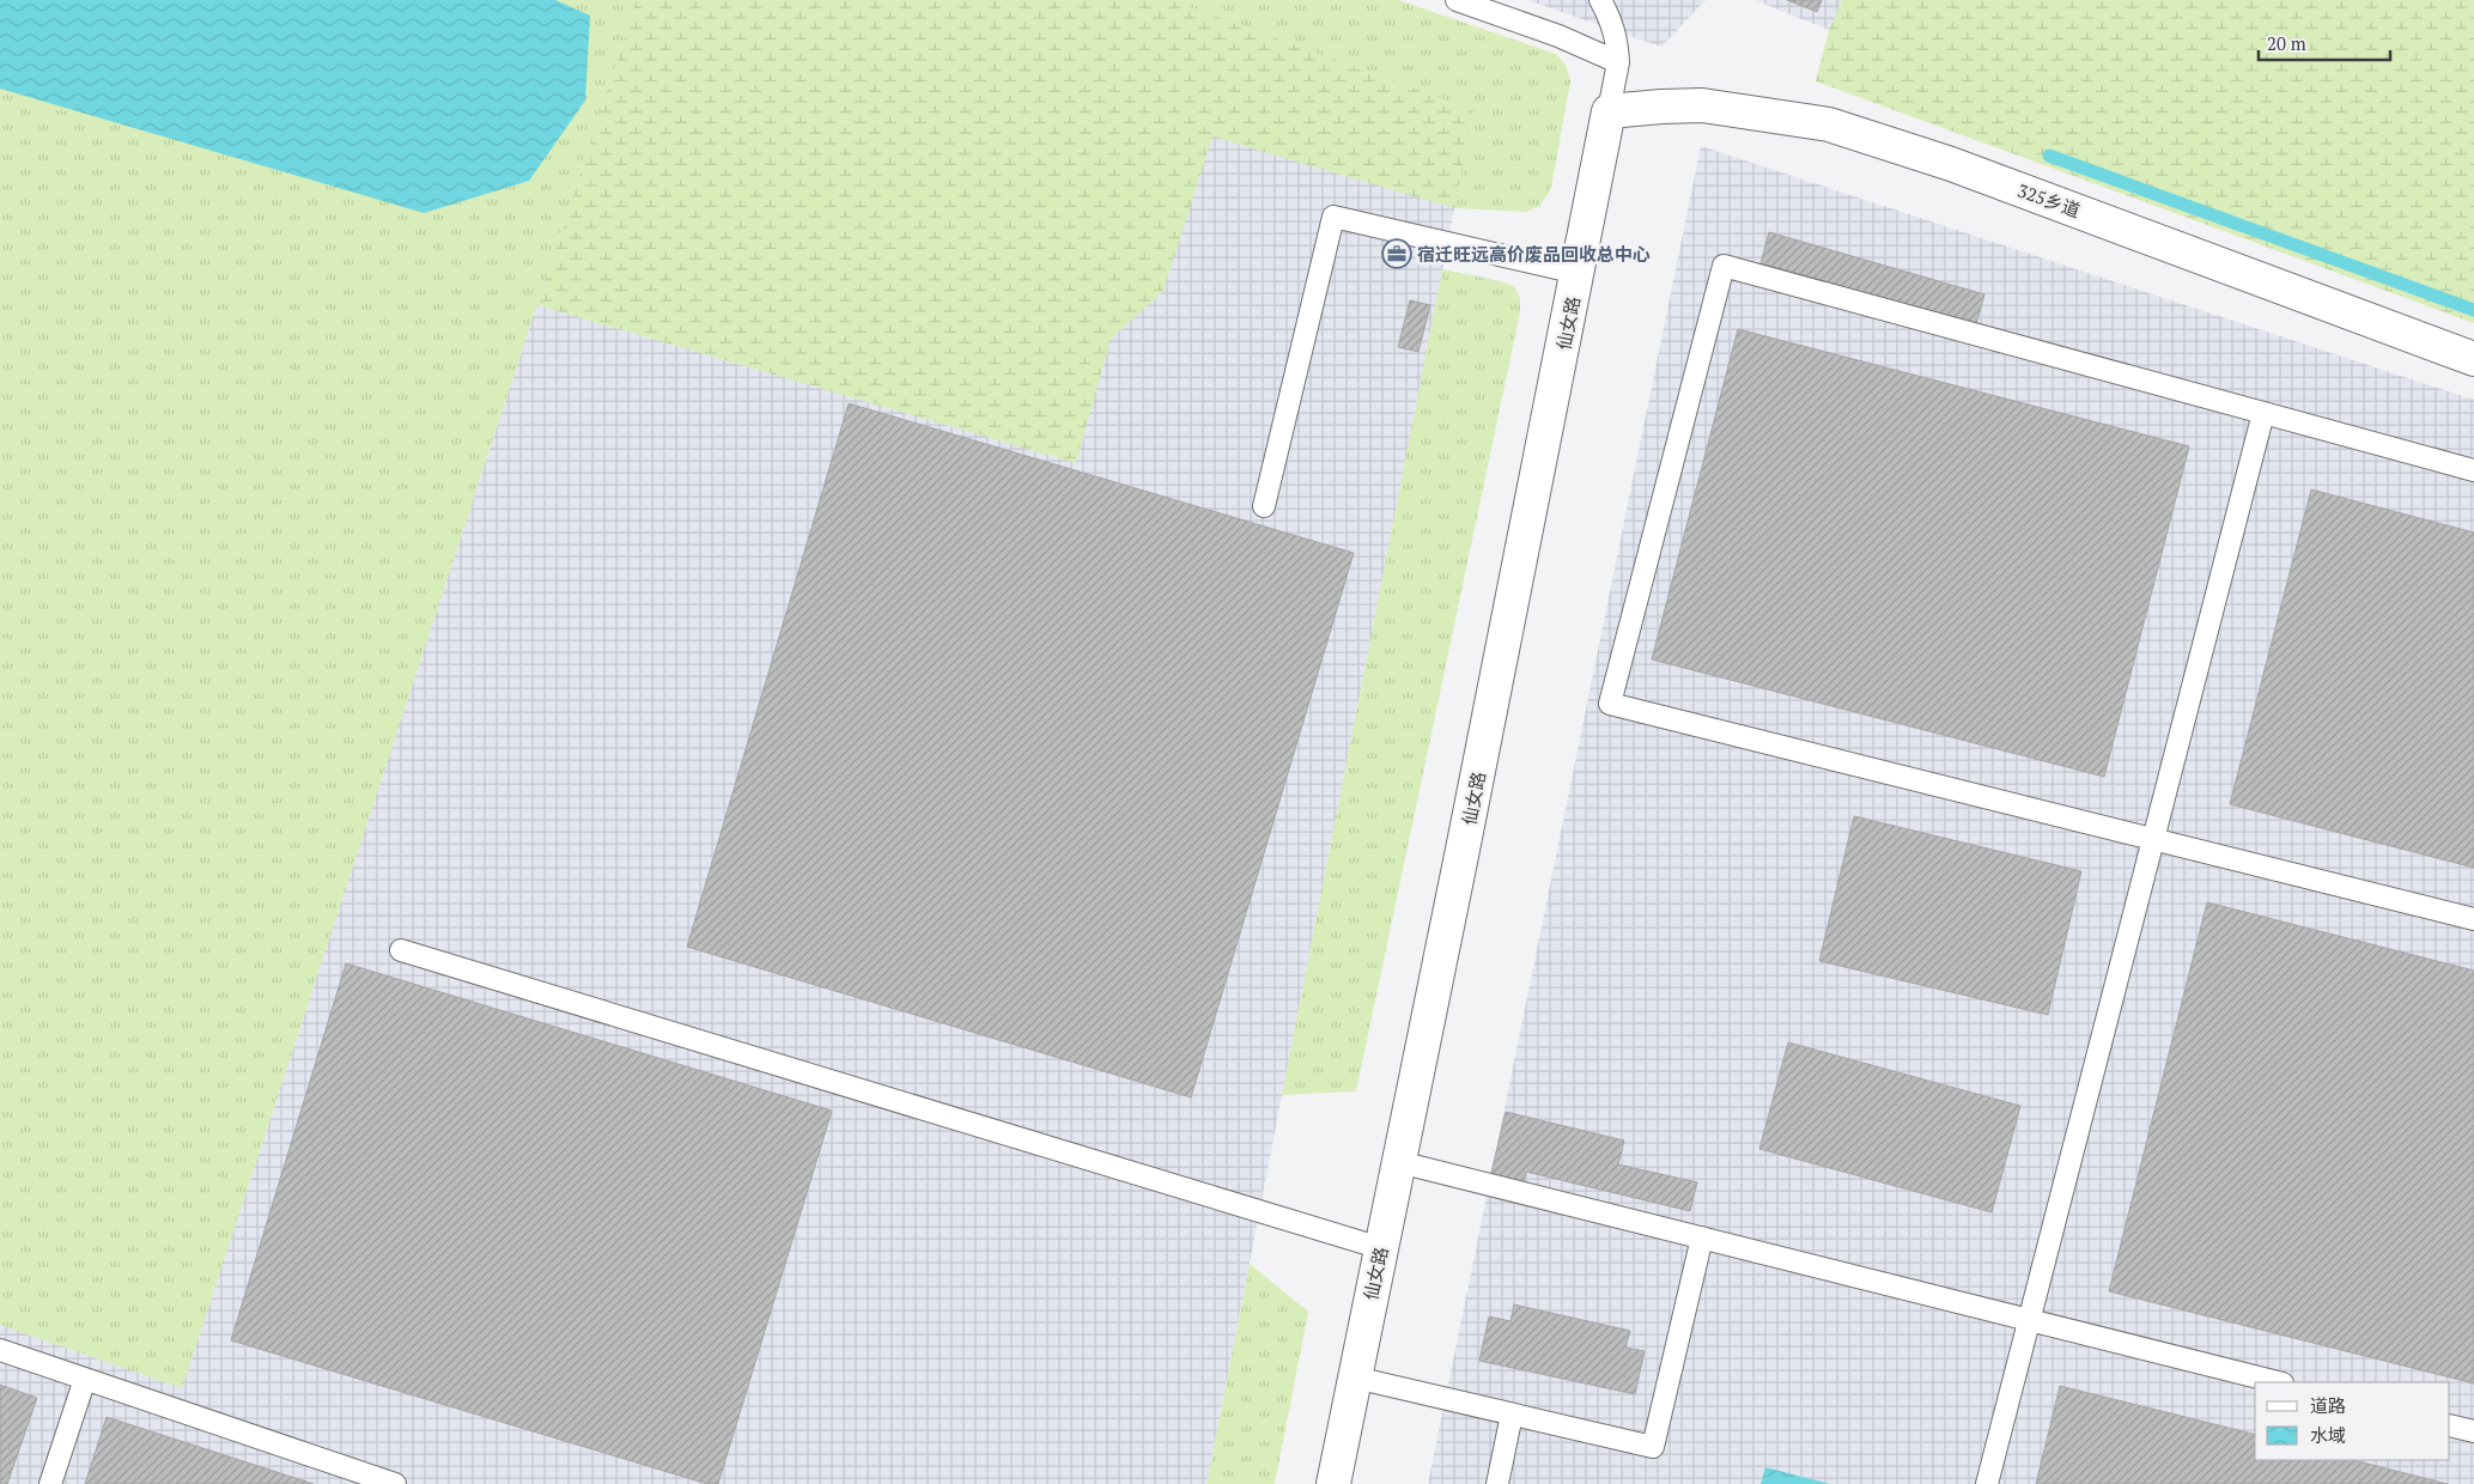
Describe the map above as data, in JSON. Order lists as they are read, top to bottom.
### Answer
{
  "streets": {
    "street": ["325乡道", "仙女路"]
  },
  "crossings": [
    ["325乡道", "仙女路"]
  ],
  "places": {
    "office": ["宿迁旺远高价废品回收总中心"]
  },
  "legend": ["道路", "水域"],
  "scale_bar": "20 m"
}
